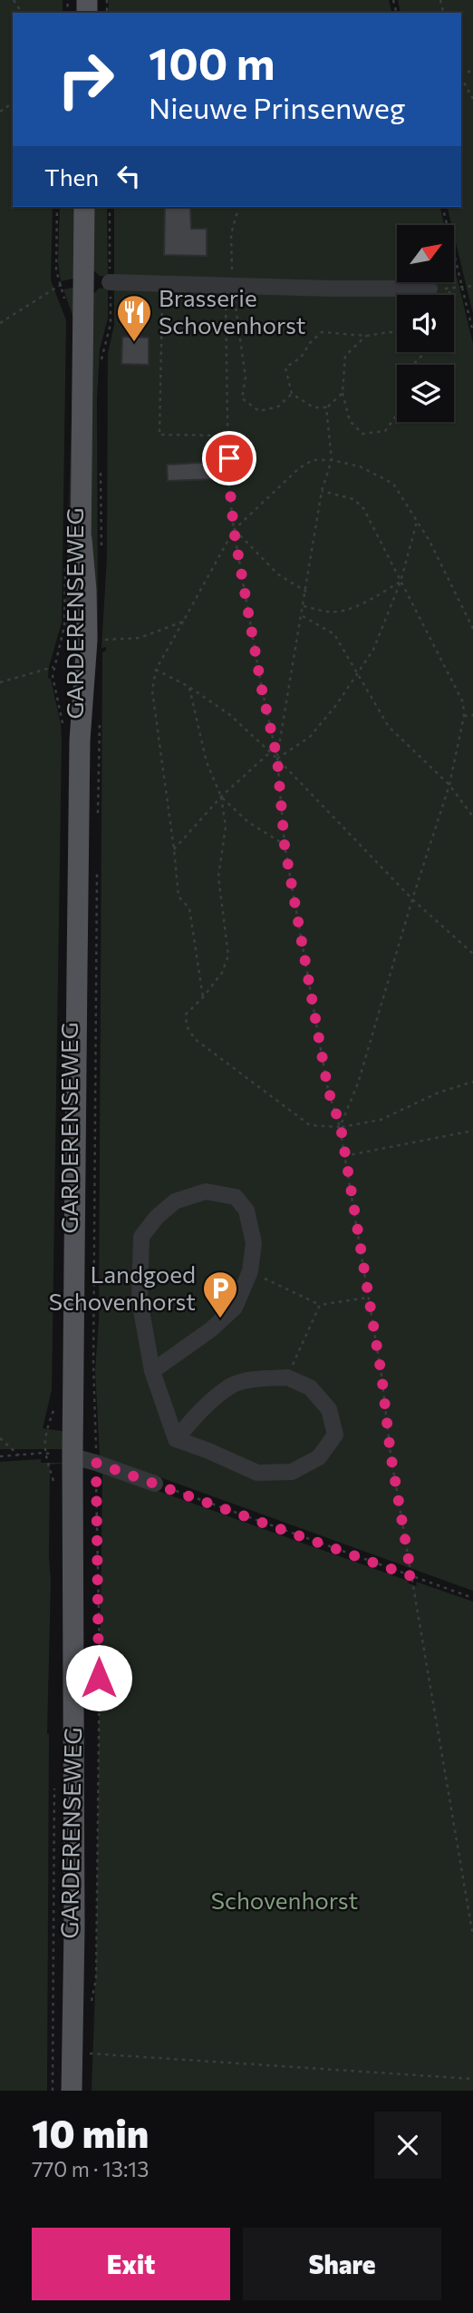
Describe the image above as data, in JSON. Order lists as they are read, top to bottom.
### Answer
{
  "streets": {
    "main road": ["GARDERENSEWEG"]
  },
  "parks": ["Schovenhorst"],
  "places": {
    "restaurant": ["Brasserie Schovenhorst"],
    "parking": ["Landgoed Schovenhorst"]
  },
  "north": "top right",
  "page": {
    "turn": ["100 m", "Nieuwe Prinsenweg"],
    "then": "Then",
    "heading": ["10 min", "770 m · 13:13"],
    "buttons": ["Exit", "Share"]
  }
}
